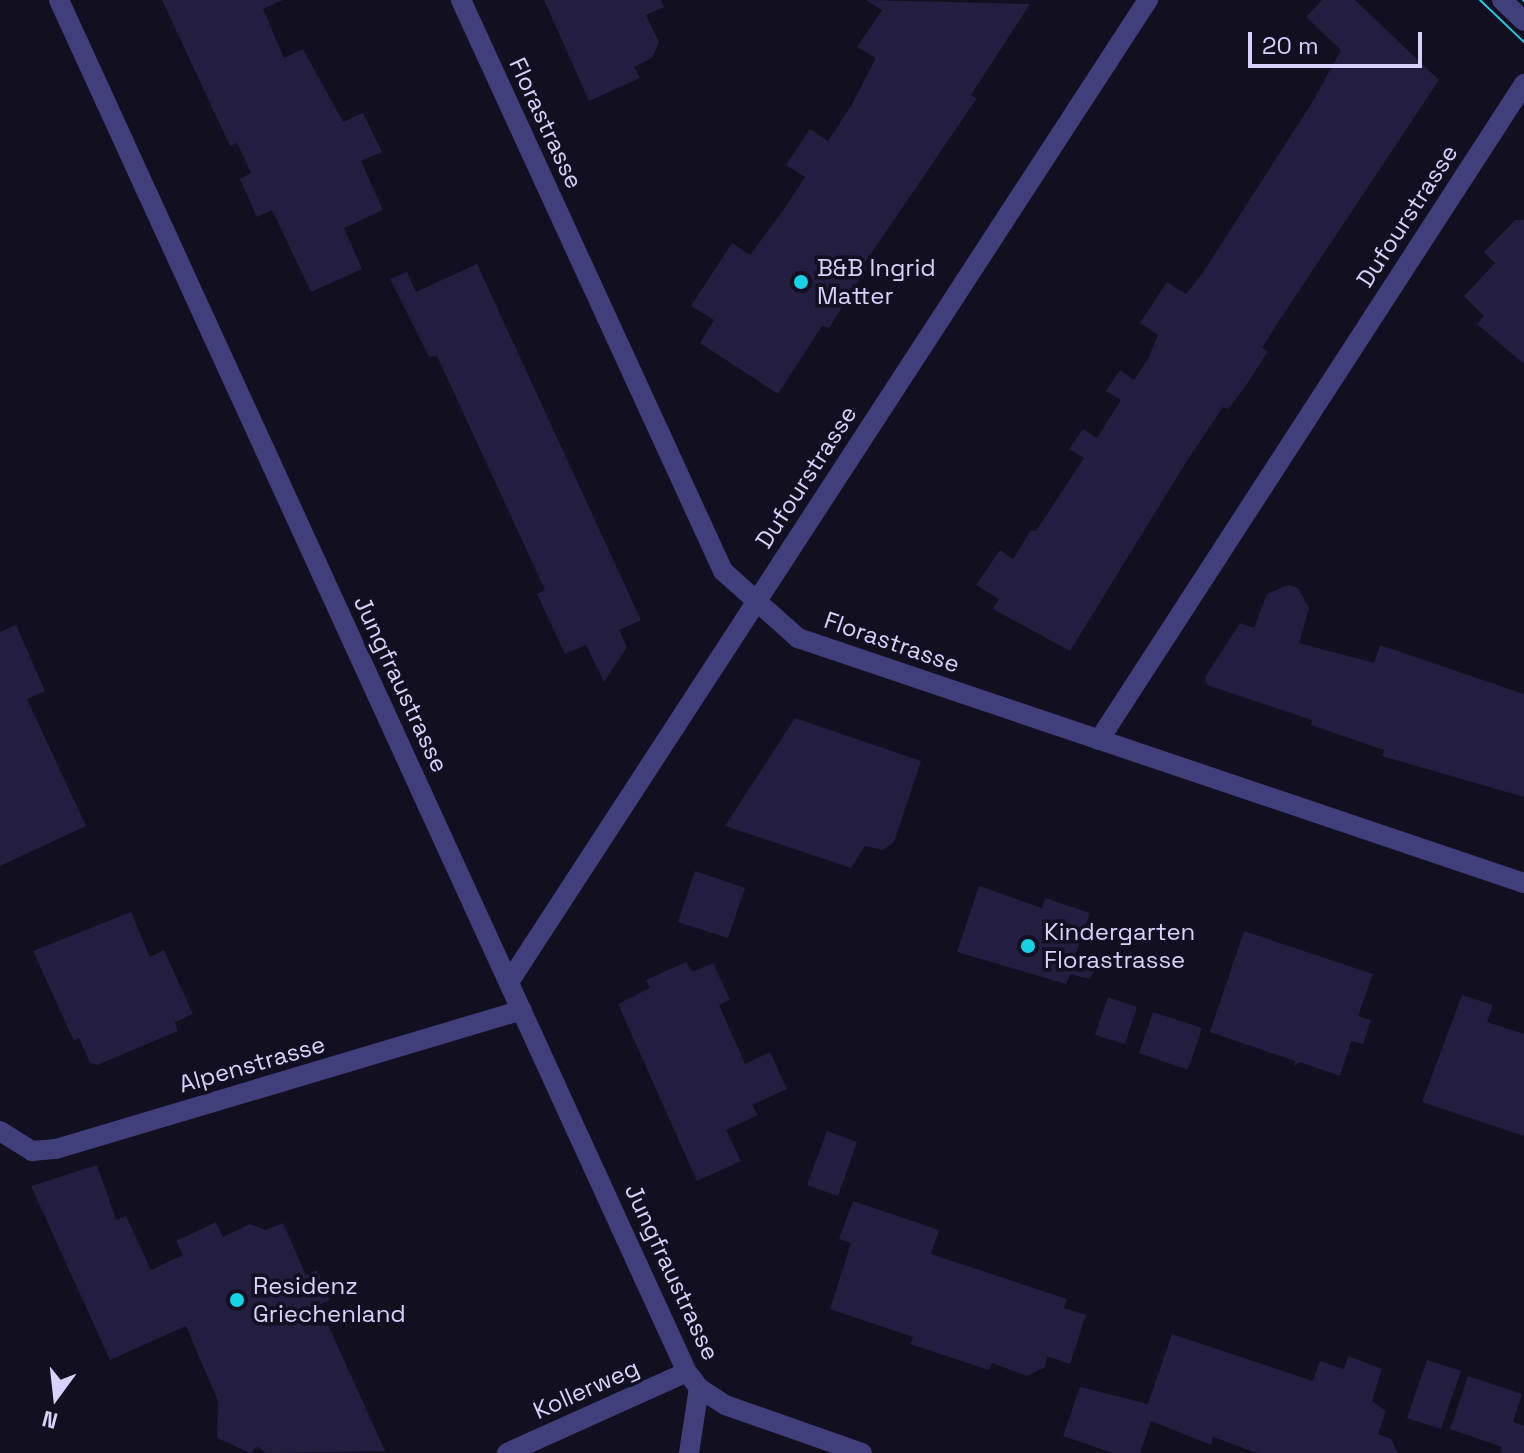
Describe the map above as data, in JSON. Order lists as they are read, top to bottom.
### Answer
{
  "streets": {
    "street": [
      "Florastrasse",
      "Dufourstrasse",
      "Jungfraustrasse",
      "Alpenstrasse",
      "Kollerweg"
    ]
  },
  "crossings": [
    ["Florastrasse", "Dufourstrasse"],
    ["Dufourstrasse", "Jungfraustrasse"],
    ["Jungfraustrasse", "Alpenstrasse"],
    ["Jungfraustrasse", "Kollerweg"]
  ],
  "places": ["B&B Ingrid Matter", "Kindergarten Florastrasse", "Residenz Griechenland"],
  "scale_bar": "20 m",
  "north": "bottom"
}
